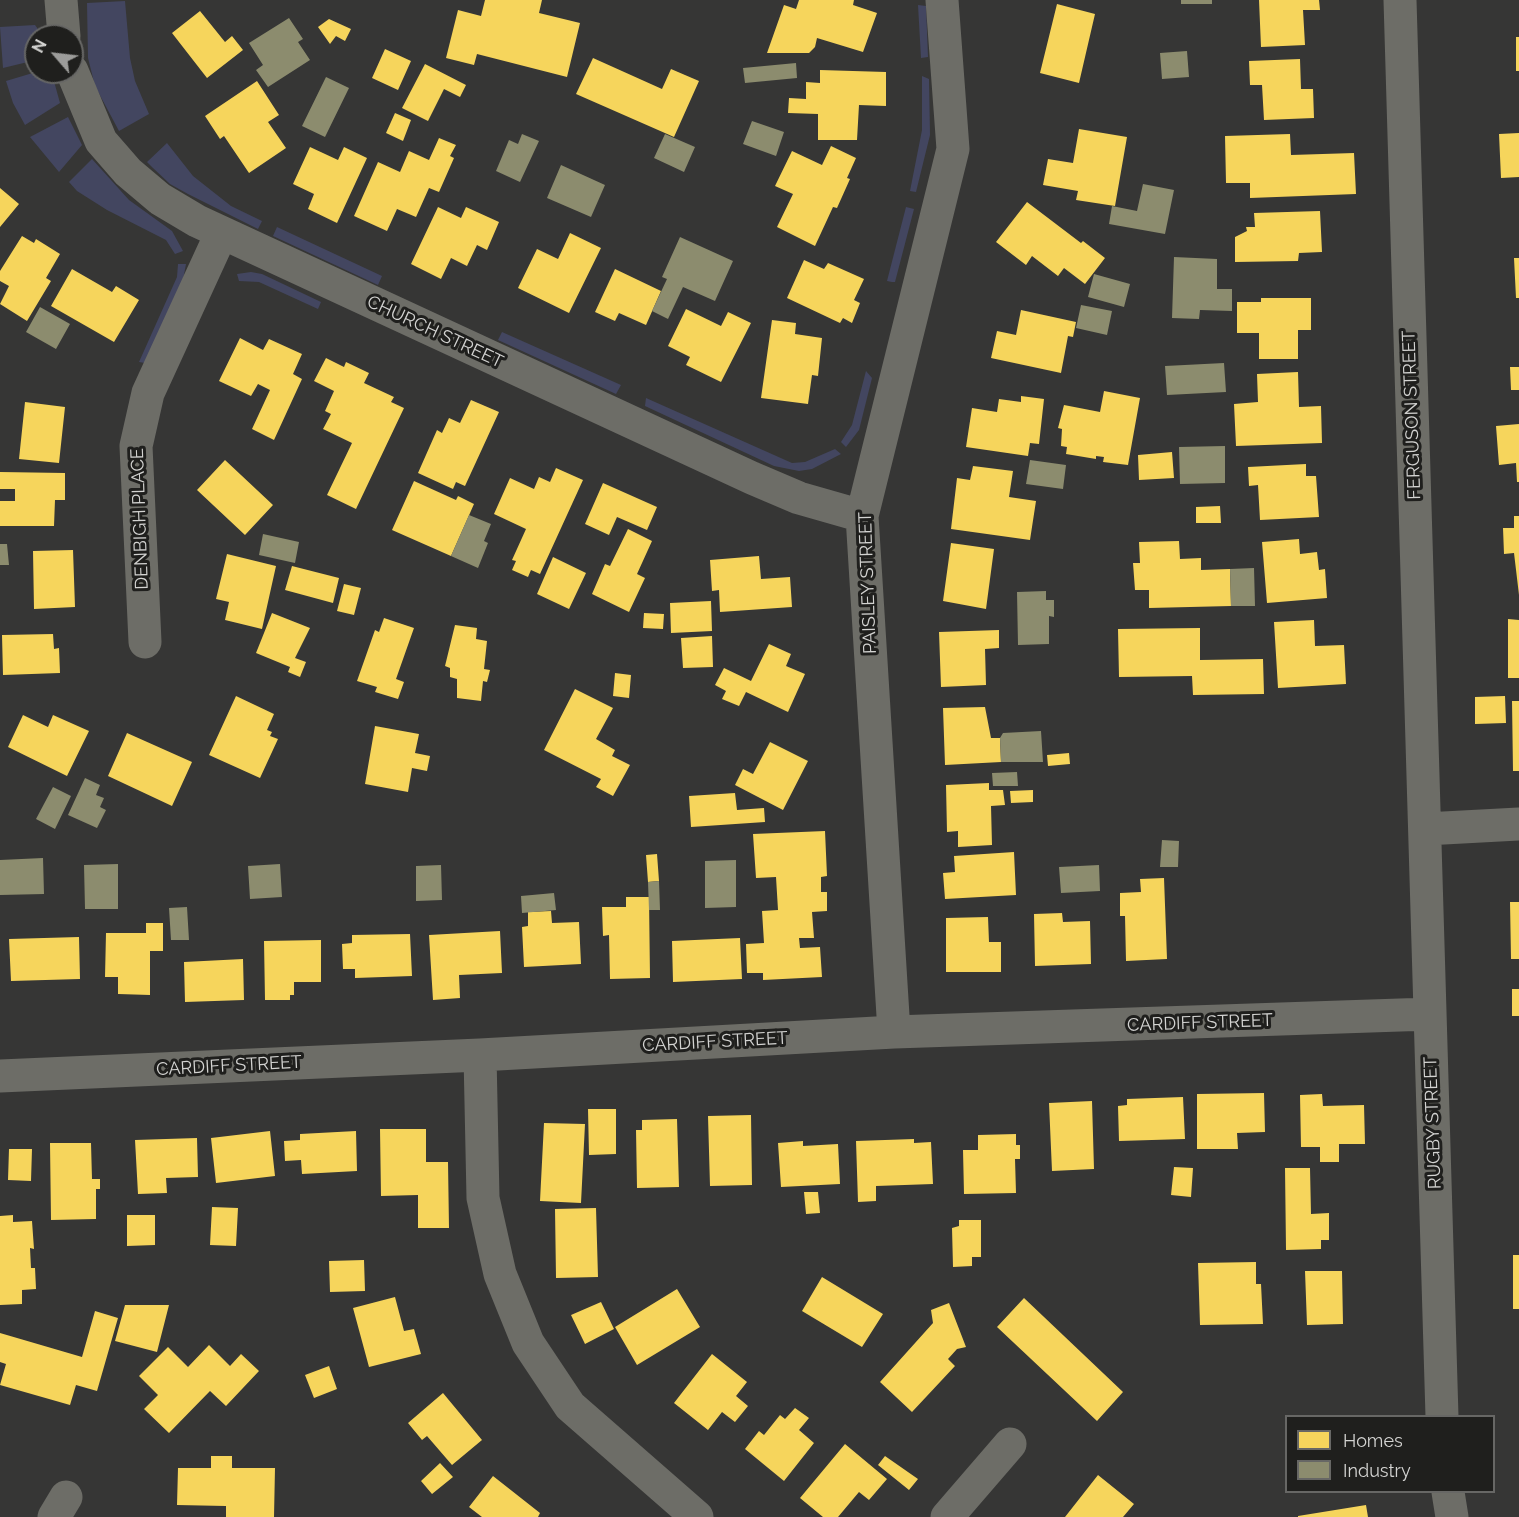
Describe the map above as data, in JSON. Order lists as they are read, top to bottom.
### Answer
{
  "streets": {
    "street": [
      "CHURCH STREET",
      "FERGUSON STREET",
      "DENBIGH PLACE",
      "PAISLEY STREET",
      "CARDIFF STREET",
      "RUGBY STREET"
    ]
  },
  "crossings": [
    ["CHURCH STREET", "DENBIGH PLACE"],
    ["CHURCH STREET", "PAISLEY STREET"],
    ["FERGUSON STREET", "RUGBY STREET"],
    ["PAISLEY STREET", "CARDIFF STREET"],
    ["CARDIFF STREET", "RUGBY STREET"]
  ],
  "legend": ["Homes", "Industry"],
  "north": "top left"
}
